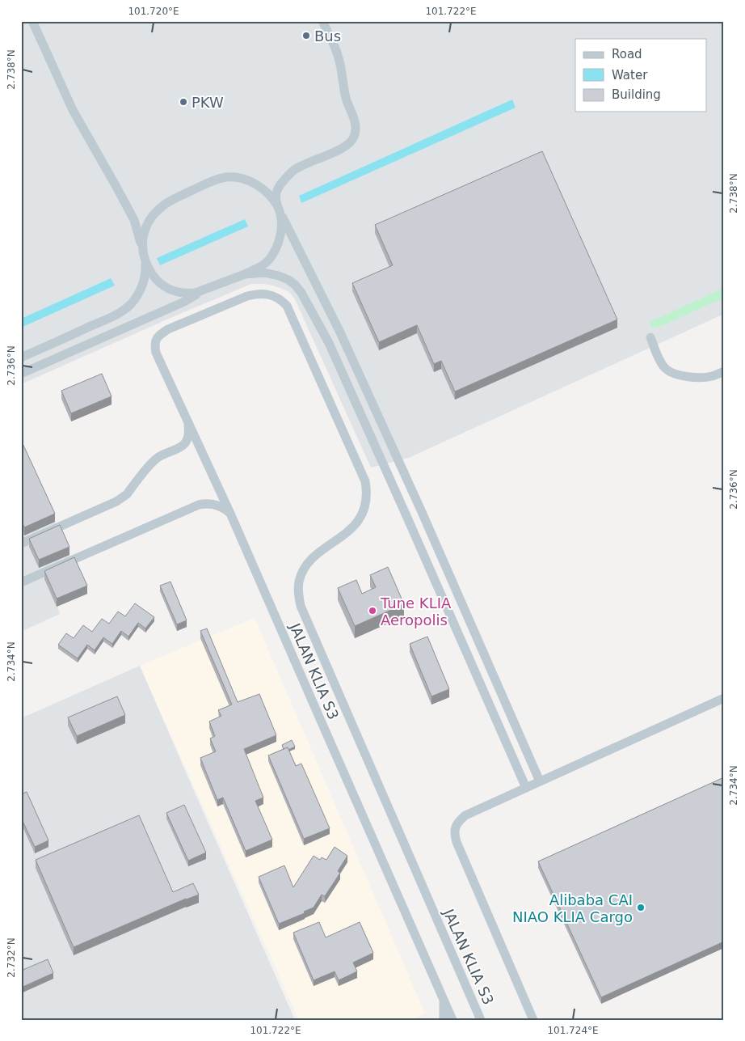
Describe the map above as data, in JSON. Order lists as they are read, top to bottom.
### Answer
{
  "streets": {
    "street": ["JALAN KLIA S3"]
  },
  "places": [
    "Bus",
    "PKW",
    "Tune KLIA Aeropolis",
    "Alibaba CAI NIAO KLIA Cargo"
  ],
  "legend": ["Road", "Water", "Building"],
  "coordinates": [
    "101.720°E",
    "101.722°E",
    "2.738°N",
    "2.736°N",
    "2.734°N",
    "2.732°N",
    "101.724°E"
  ]
}
